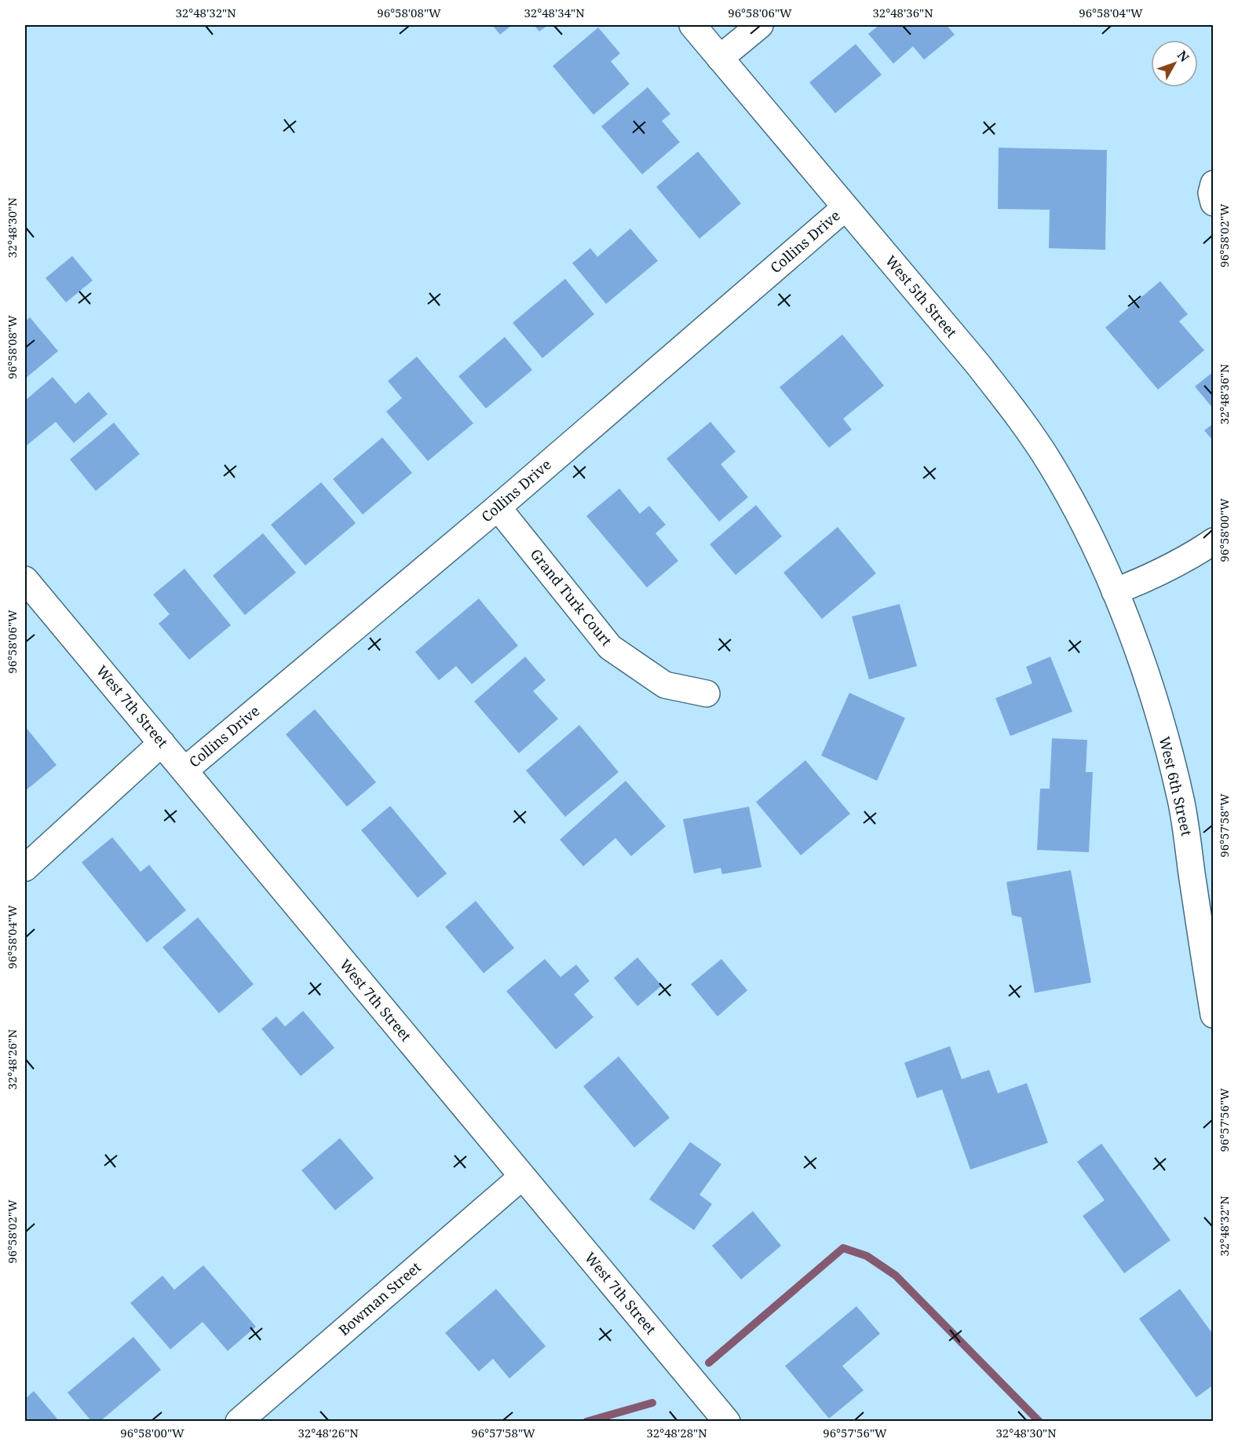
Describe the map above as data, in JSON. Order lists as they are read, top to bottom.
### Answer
{
  "streets": {
    "street": [
      "Collins Drive",
      "West 5th Street",
      "Grand Turk Court",
      "West 7th Street",
      "West 6th Street",
      "Bowman Street"
    ]
  },
  "crossings": [
    ["Collins Drive", "West 5th Street"],
    ["Collins Drive", "Grand Turk Court"],
    ["Collins Drive", "West 7th Street"],
    ["West 5th Street", "West 6th Street"],
    ["West 7th Street", "Bowman Street"]
  ],
  "north": "top right",
  "coordinates": [
    "32°48'32\"N",
    "96°58'08\"W",
    "32°48'34\"N",
    "96°58'06\"W",
    "32°48'36\"N",
    "96°58'04\"W",
    "32°48'30\"N",
    "96°58'02\"W",
    "96°58'00\"W",
    "96°57'58\"W",
    "32°48'26\"N",
    "96°57'56\"W",
    "32°48'28\"N"
  ]
}
